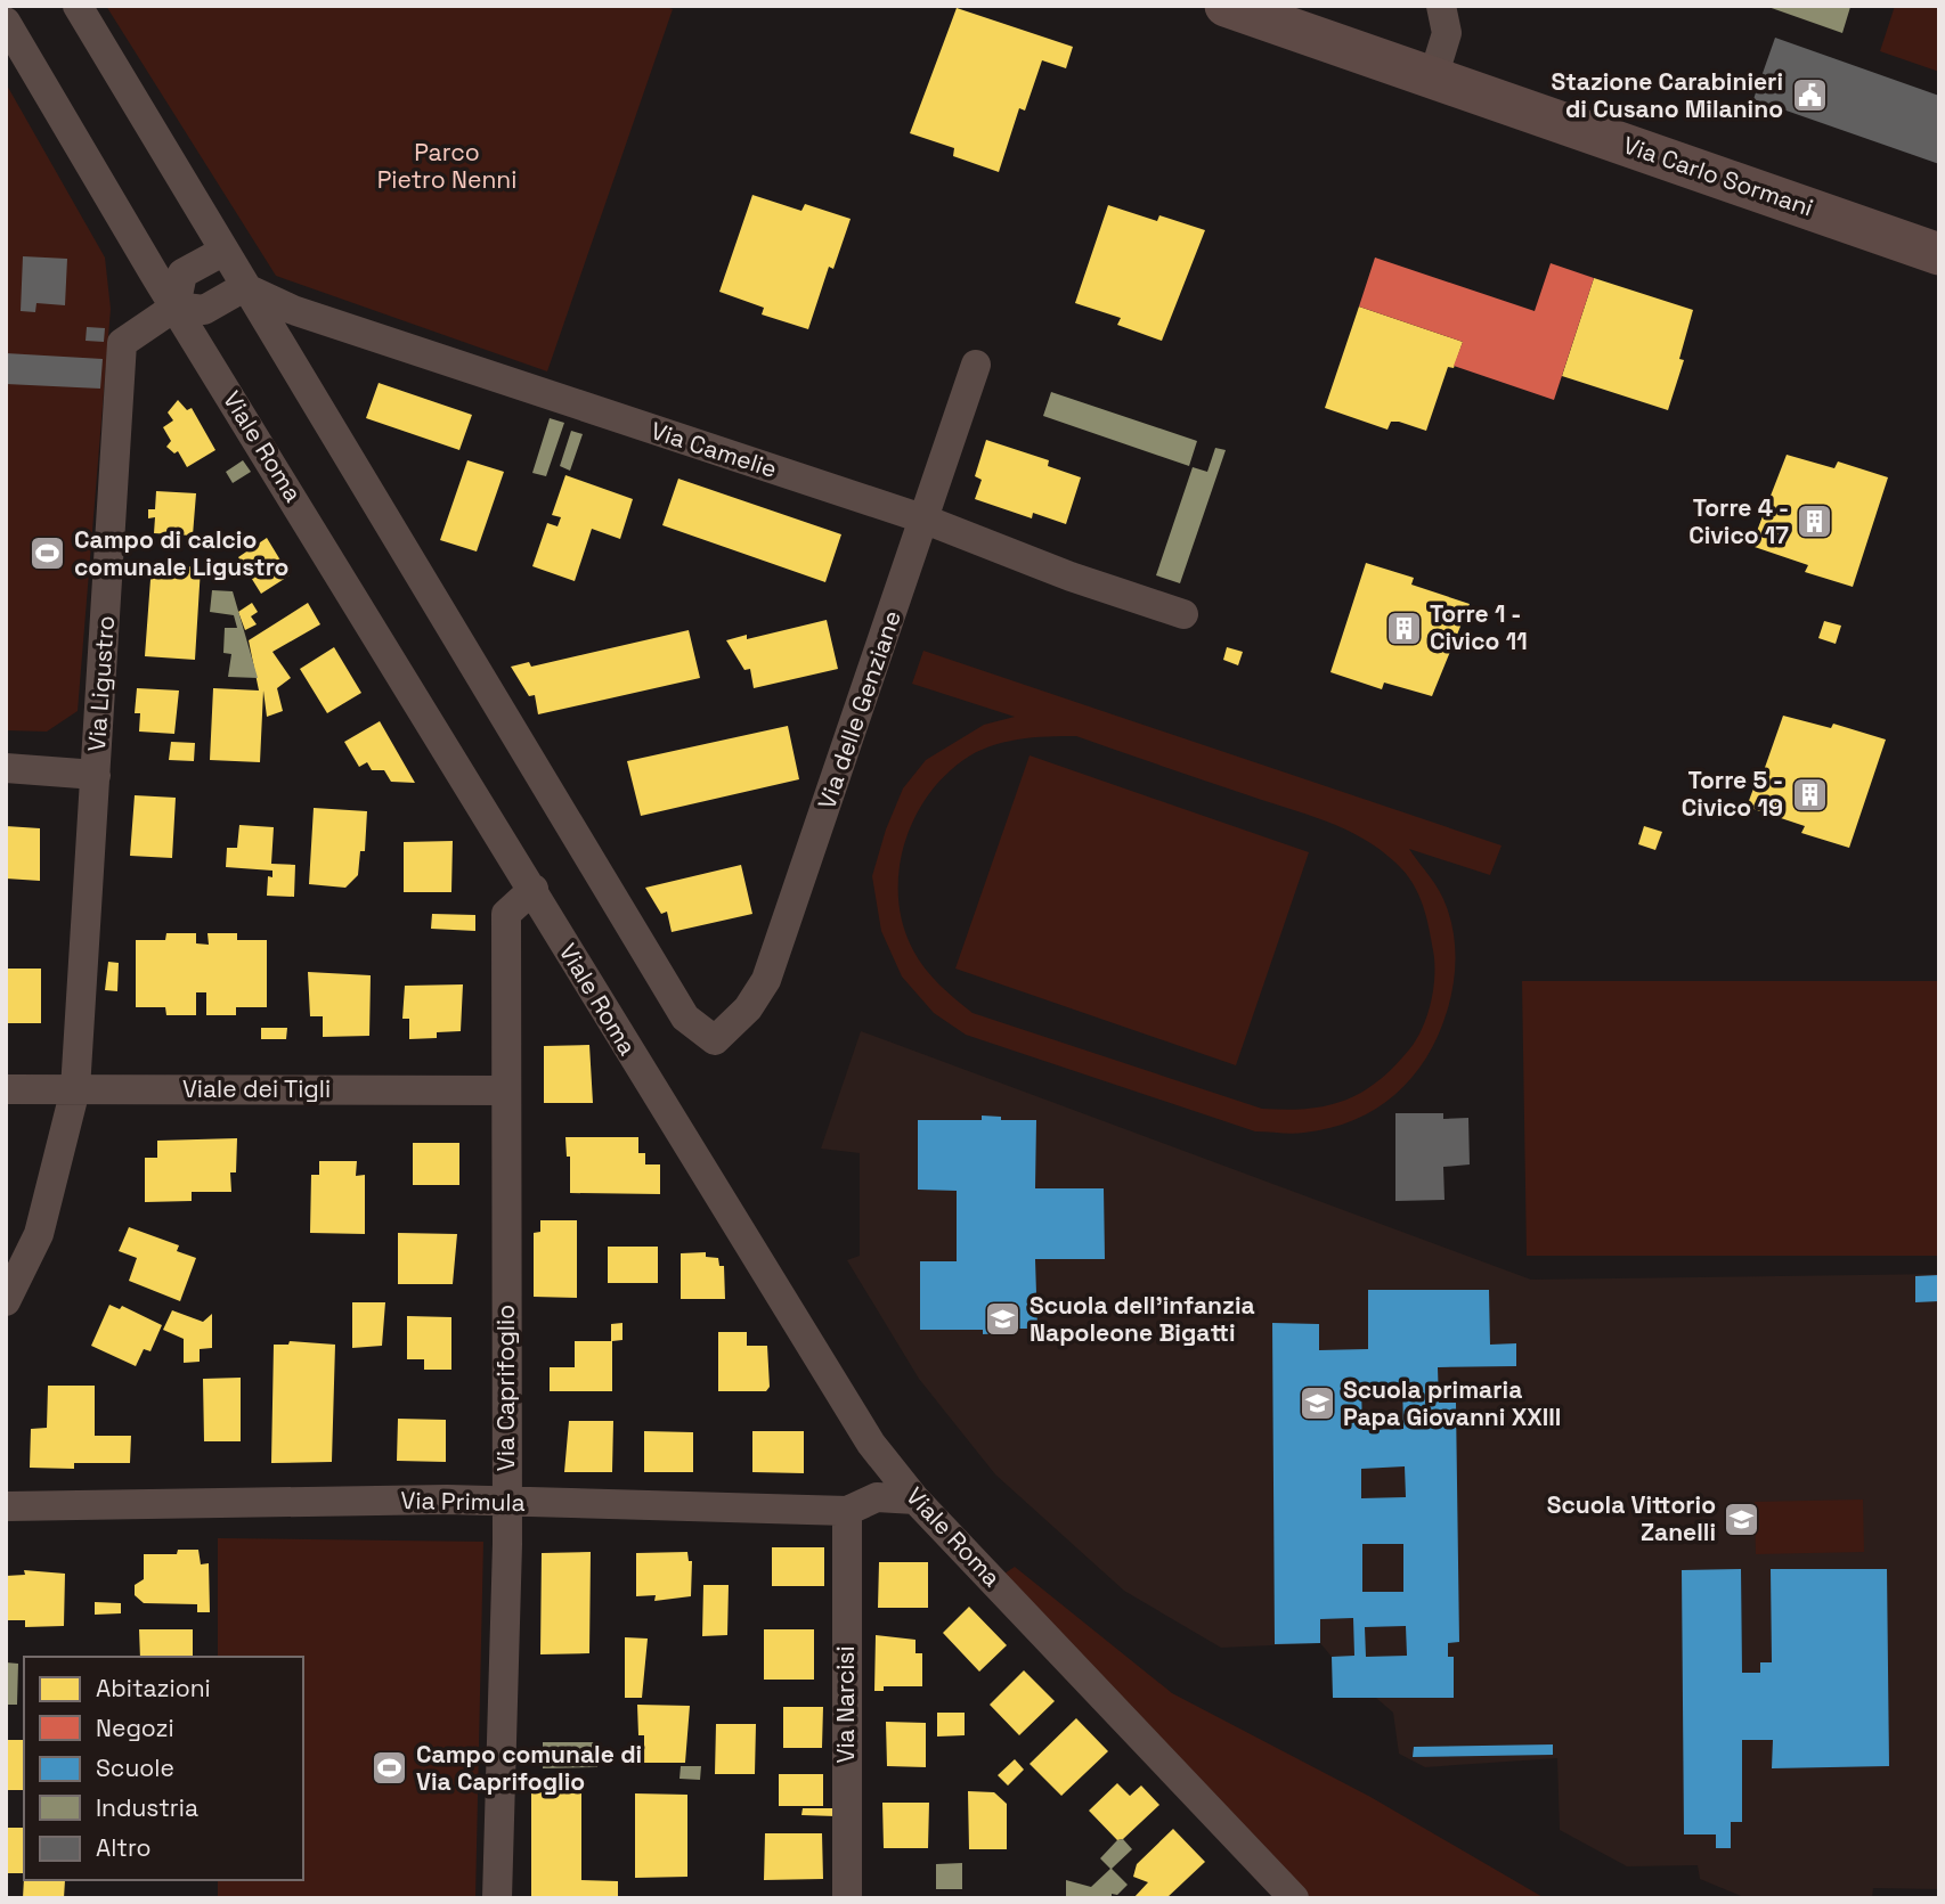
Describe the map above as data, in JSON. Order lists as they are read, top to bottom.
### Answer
{
  "streets": {
    "main road": ["Via Carlo Sormani"],
    "street": [
      "Viale Roma",
      "Via Camelie",
      "Via Ligustro",
      "Via delle Genziane",
      "Viale dei Tigli",
      "Via Caprifoglio",
      "Via Primula",
      "Via Narcisi"
    ]
  },
  "crossings": [
    ["Viale Roma", "Via Ligustro"],
    ["Viale Roma", "Via Caprifoglio"],
    ["Viale Roma", "Via Primula"],
    ["Via Camelie", "Via delle Genziane"],
    ["Via Ligustro", "Viale dei Tigli"],
    ["Viale dei Tigli", "Via Caprifoglio"],
    ["Via Caprifoglio", "Via Primula"],
    ["Via Primula", "Via Narcisi"]
  ],
  "parks": ["Parco Pietro Nenni"],
  "places": {
    "public building": ["Stazione Carabinieri di Cusano Milanino"],
    "building": ["Torre 4 - Civico 17", "Torre 1 - Civico 11", "Torre 5 - Civico 19"],
    "sports": ["Campo di calcio comunale Ligustro", "Campo comunale di Via Caprifoglio"],
    "school or university": ["Scuola dell'infanzia Napoleone Bigatti", "Scuola primaria Papa Giovanni XXIII", "Scuola Vittorio Zanelli"]
  },
  "legend": [
    "Abitazioni",
    "Negozi",
    "Scuole",
    "Industria",
    "Altro"
  ]
}
